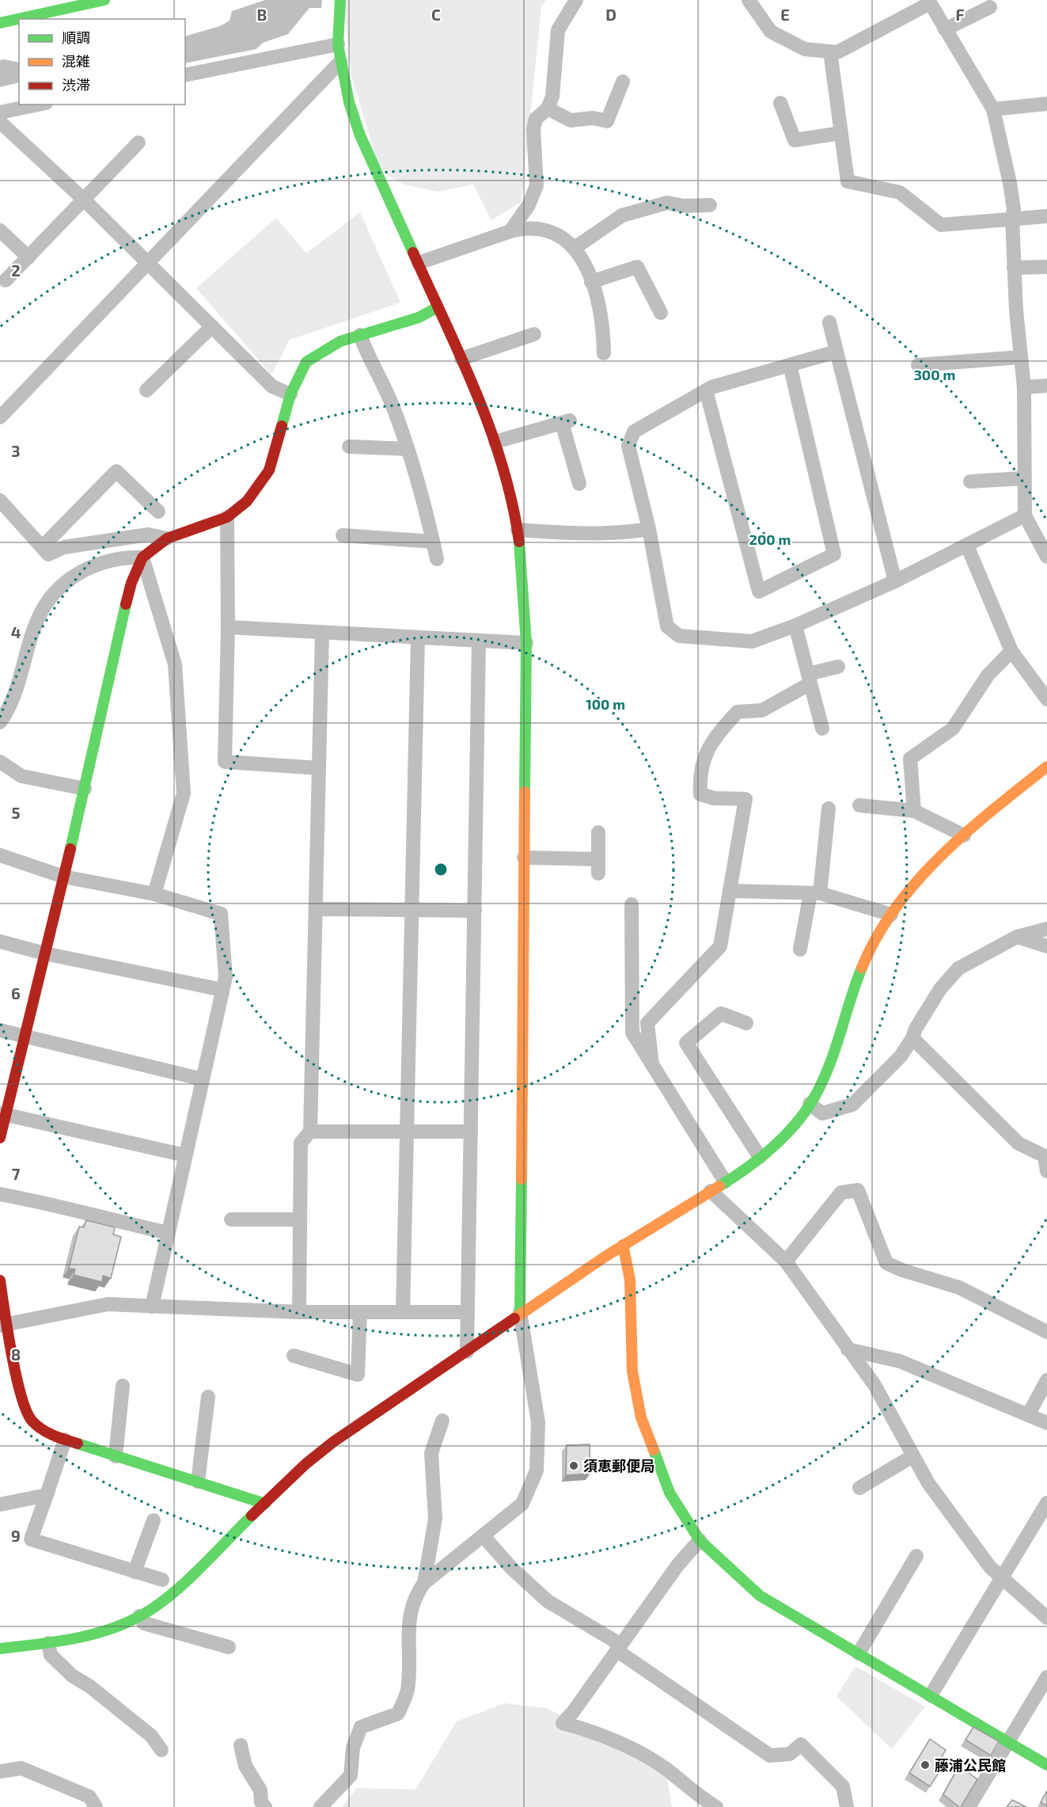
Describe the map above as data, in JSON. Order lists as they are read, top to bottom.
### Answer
{
  "places": ["須恵郵便局", "藤浦公民館"],
  "legend": ["順調", "混雑", "渋滞"],
  "grid": {
    "columns": [
      "B",
      "C",
      "D",
      "E",
      "F"
    ],
    "rows": [
      "2",
      "3",
      "4",
      "5",
      "6",
      "7",
      "8",
      "9"
    ]
  },
  "rings": ["300 m", "200 m", "100 m"]
}
